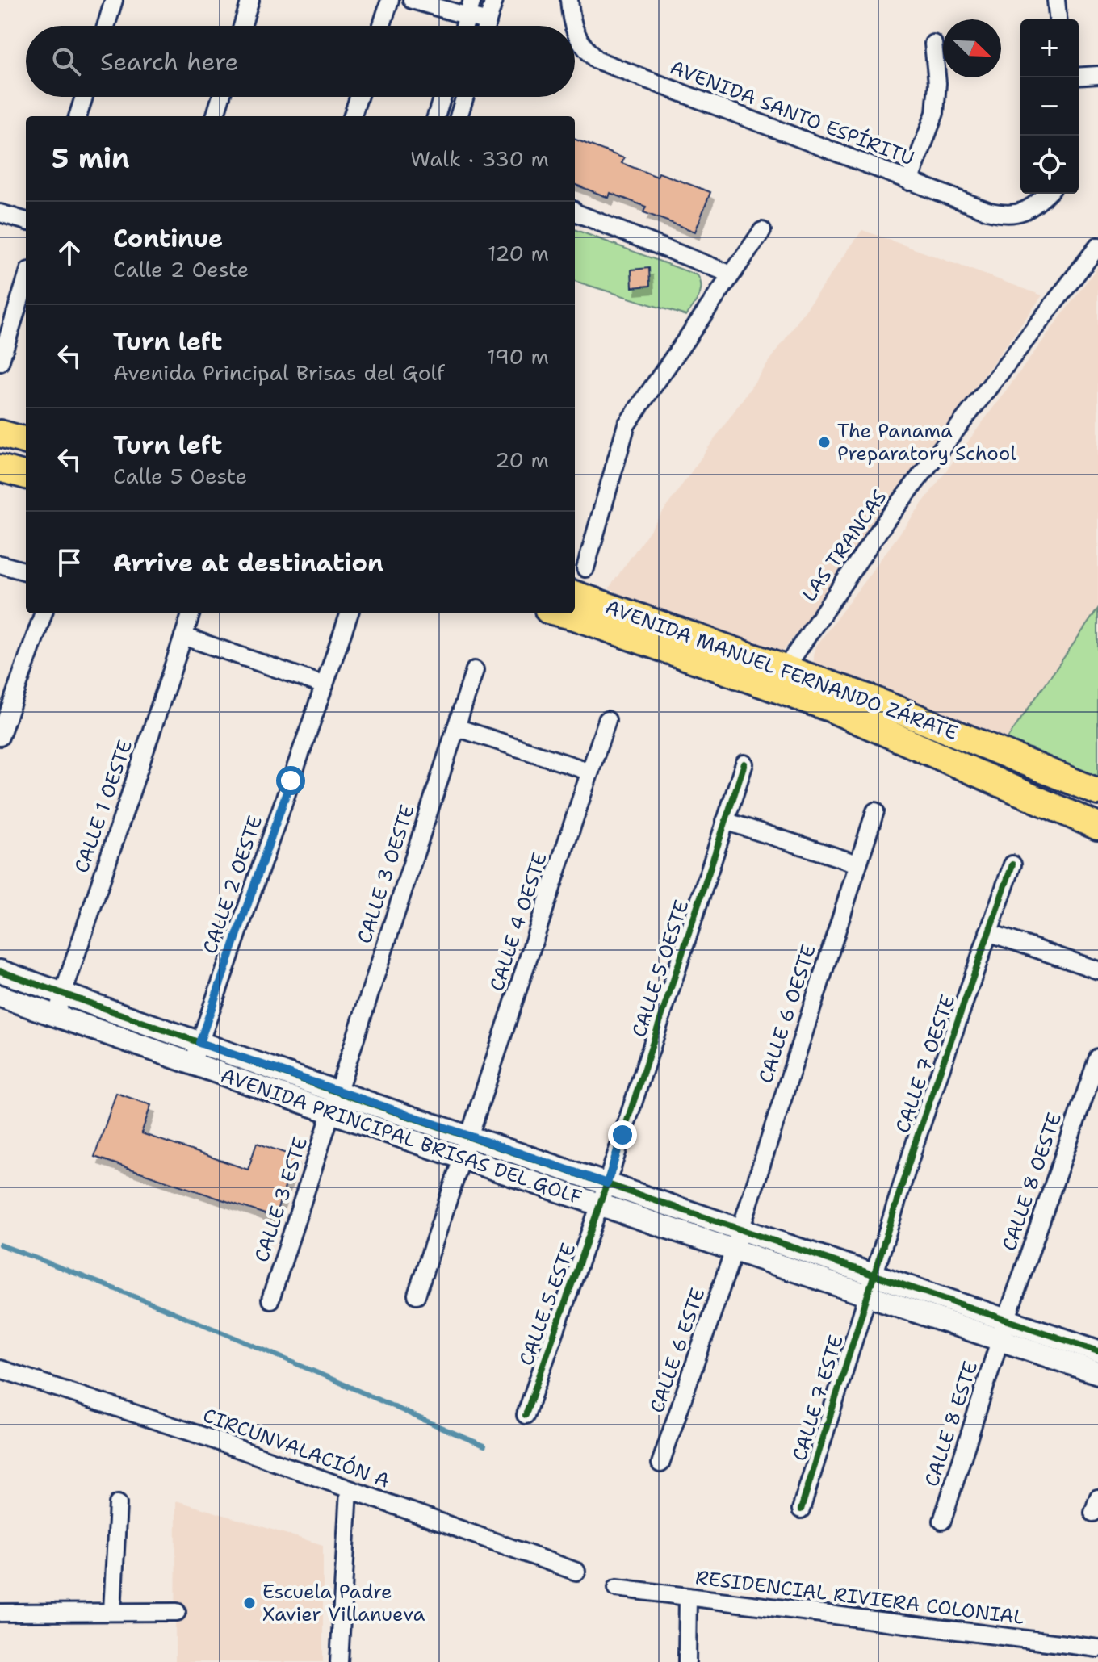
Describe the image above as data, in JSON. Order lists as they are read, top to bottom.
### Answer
{
  "streets": {
    "main road": ["AVENIDA MANUEL FERNANDO ZÁRATE"],
    "street": [
      "AVENIDA SANTO ESPÍRITU",
      "LAS TRANCAS",
      "CALLE 1 OESTE",
      "CALLE 3 OESTE",
      "CALLE 2 OESTE",
      "CALLE 4 OESTE",
      "CALLE 5 OESTE",
      "CALLE 6 OESTE",
      "CALLE 7 OESTE",
      "AVENIDA PRINCIPAL BRISAS DEL GOLF",
      "CALLE 8 OESTE",
      "CALLE 3 ESTE",
      "CALLE 5 ESTE",
      "CALLE 6 ESTE",
      "CALLE 7 ESTE",
      "CALLE 8 ESTE",
      "CIRCUNVALACIÓN A",
      "RESIDENCIAL RIVIERA COLONIAL"
    ]
  },
  "crossings": [
    ["LAS TRANCAS", "AVENIDA MANUEL FERNANDO ZÁRATE"],
    ["CALLE 1 OESTE", "AVENIDA PRINCIPAL BRISAS DEL GOLF"],
    ["CALLE 3 OESTE", "AVENIDA PRINCIPAL BRISAS DEL GOLF"],
    ["CALLE 3 OESTE", "CALLE 3 ESTE"],
    ["CALLE 2 OESTE", "AVENIDA PRINCIPAL BRISAS DEL GOLF"],
    ["CALLE 4 OESTE", "AVENIDA PRINCIPAL BRISAS DEL GOLF"],
    ["CALLE 5 OESTE", "AVENIDA PRINCIPAL BRISAS DEL GOLF"],
    ["CALLE 5 OESTE", "CALLE 5 ESTE"],
    ["CALLE 6 OESTE", "AVENIDA PRINCIPAL BRISAS DEL GOLF"],
    ["CALLE 6 OESTE", "CALLE 6 ESTE"],
    ["CALLE 7 OESTE", "AVENIDA PRINCIPAL BRISAS DEL GOLF"],
    ["CALLE 7 OESTE", "CALLE 7 ESTE"],
    ["AVENIDA PRINCIPAL BRISAS DEL GOLF", "CALLE 8 OESTE"],
    ["AVENIDA PRINCIPAL BRISAS DEL GOLF", "CALLE 3 ESTE"],
    ["AVENIDA PRINCIPAL BRISAS DEL GOLF", "CALLE 5 ESTE"],
    ["AVENIDA PRINCIPAL BRISAS DEL GOLF", "CALLE 6 ESTE"],
    ["AVENIDA PRINCIPAL BRISAS DEL GOLF", "CALLE 7 ESTE"],
    ["AVENIDA PRINCIPAL BRISAS DEL GOLF", "CALLE 8 ESTE"],
    ["CALLE 8 OESTE", "CALLE 8 ESTE"]
  ],
  "places": ["The Panama Preparatory School", "Escuela Padre Xavier Villanueva"],
  "north": "bottom right",
  "page": {
    "map_buttons": ["+", "−"],
    "search": "Search here",
    "heading": ["5 min", "Walk · 330 m"],
    "list": [
      ["Continue", "Calle 2 Oeste", "120 m"],
      ["Turn left", "Avenida Principal Brisas del Golf", "190 m"],
      ["Turn left", "Calle 5 Oeste", "20 m"],
      "Arrive at destination"
    ]
  }
}
